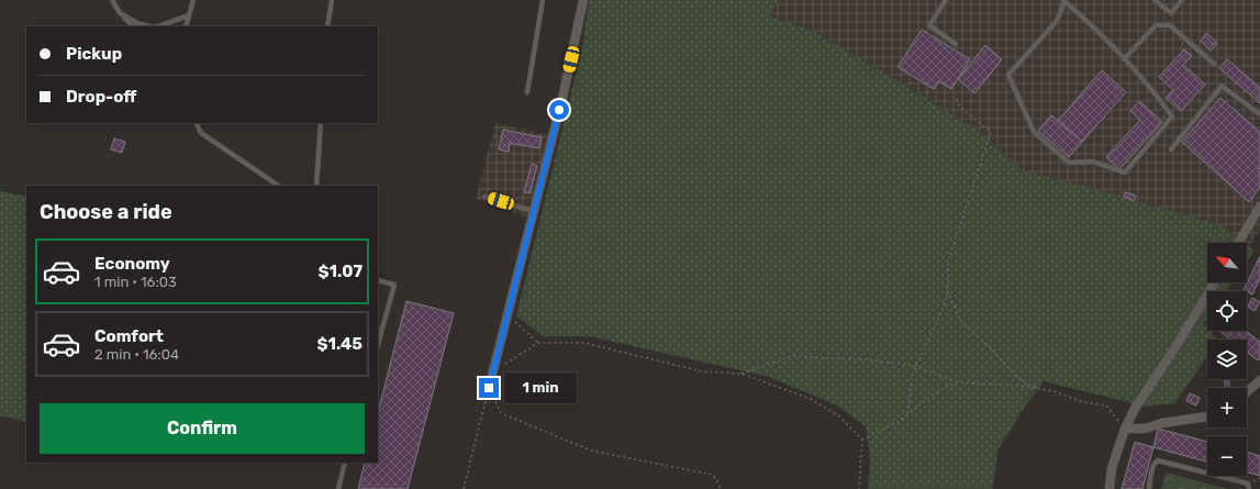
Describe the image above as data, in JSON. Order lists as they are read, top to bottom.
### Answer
{
  "north": "top left",
  "page": {
    "banner": ["Pickup", "Drop-off"],
    "heading": "Choose a ride",
    "list": [
      {
        "name": "Economy",
        "note": "1 min · 16:03",
        "value": "$1.07"
      },
      {
        "name": "Comfort",
        "note": "2 min · 16:04",
        "value": "$1.45"
      }
    ],
    "map_buttons": ["+", "−"],
    "bubble": "1 min",
    "buttons": "Confirm"
  }
}
